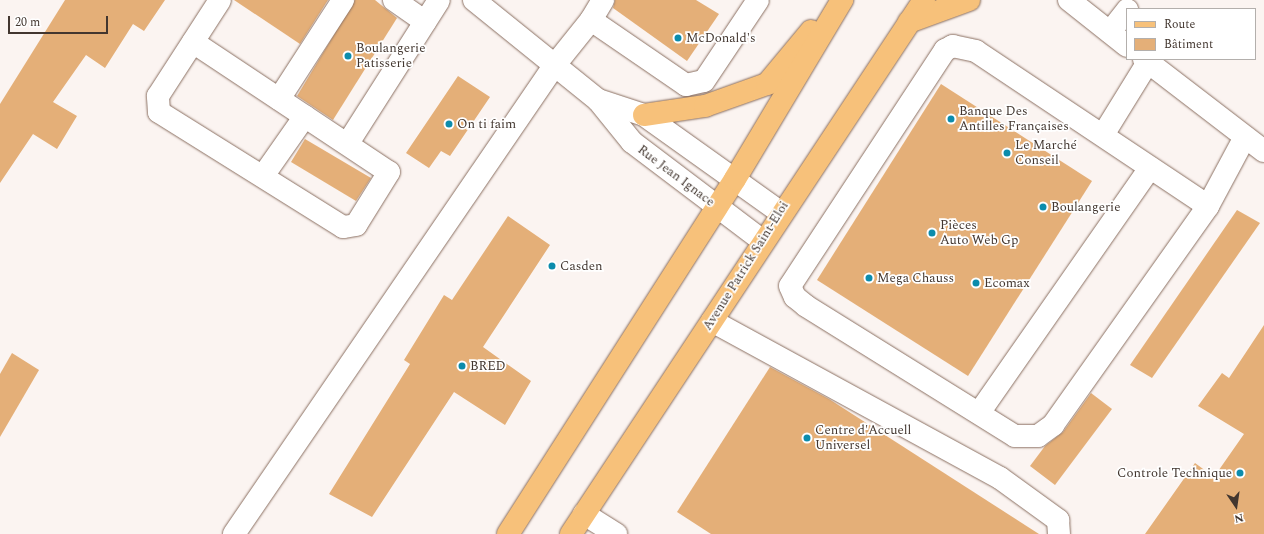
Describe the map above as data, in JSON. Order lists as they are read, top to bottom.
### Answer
{
  "streets": {
    "main road": ["Avenue Patrick Saint-Eloi"],
    "street": ["Rue Jean Ignace"]
  },
  "crossings": [
    ["Rue Jean Ignace", "Avenue Patrick Saint-Eloi"]
  ],
  "places": [
    "McDonald's",
    "Boulangerie Patisserie",
    "Banque Des Antilles Françaises",
    "On ti faim",
    "Le Marché Conseil",
    "Boulangerie",
    "Pièces Auto Web Gp",
    "Casden",
    "Mega Chauss",
    "Ecomax",
    "BRED",
    "Centre d'Accuell Universel",
    "Controle Technique"
  ],
  "legend": ["Route", "Bâtiment"],
  "scale_bar": "20 m",
  "north": "bottom"
}
